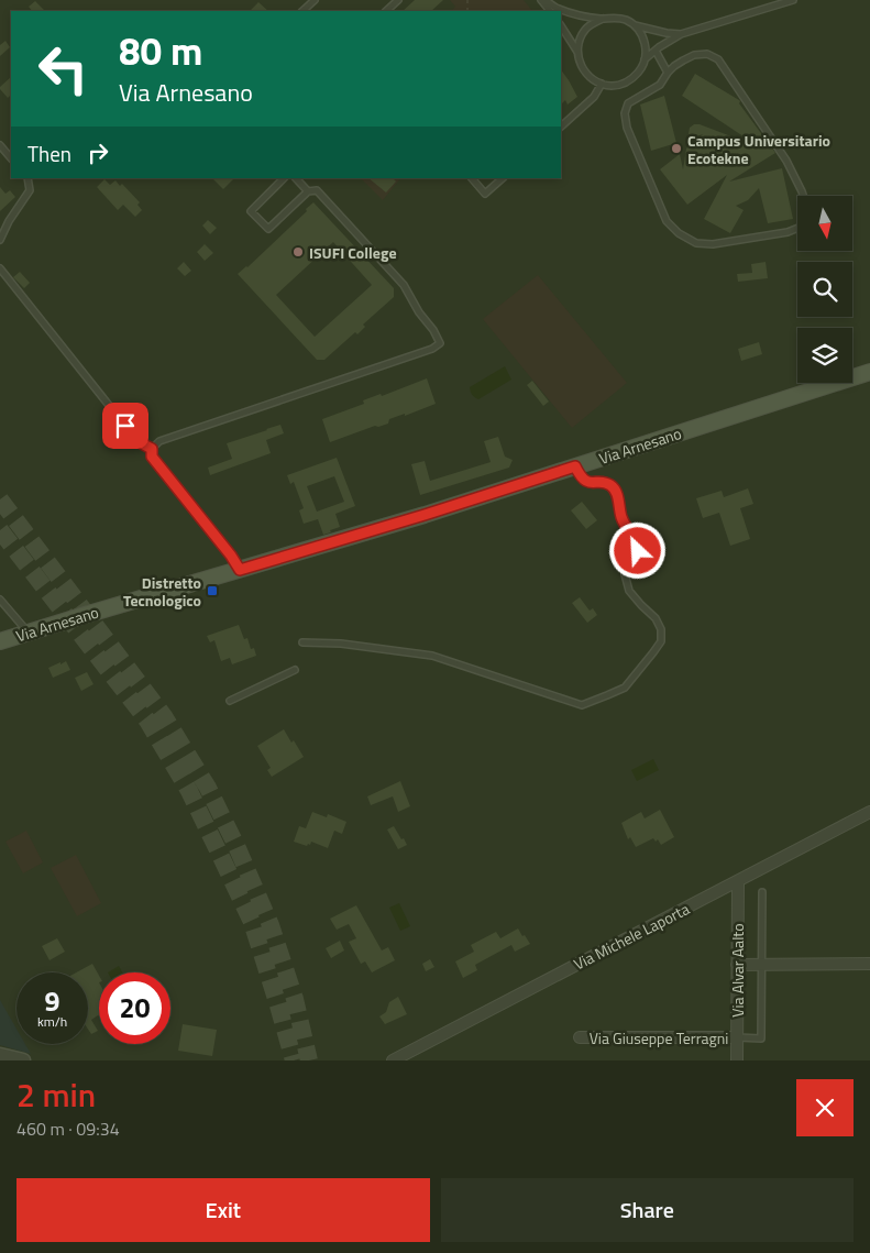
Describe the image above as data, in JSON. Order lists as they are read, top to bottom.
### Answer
{
  "streets": {
    "main road": ["Via Arnesano"],
    "street": ["Via Michele Laporta", "Via Alvar Aalto", "Via Giuseppe Terragni"]
  },
  "crossings": [
    ["Via Michele Laporta", "Via Alvar Aalto"],
    ["Via Alvar Aalto", "Via Giuseppe Terragni"]
  ],
  "places": {
    "other": ["Campus Universitario Ecotekne", "ISUFI College"],
    "transit": ["Distretto Tecnologico"]
  },
  "north": "bottom",
  "page": {
    "turn": ["80 m", "Via Arnesano"],
    "then": "Then",
    "speed": "9 km/h",
    "limit": "20",
    "heading": ["2 min", "460 m · 09:34"],
    "buttons": ["Exit", "Share"]
  }
}
